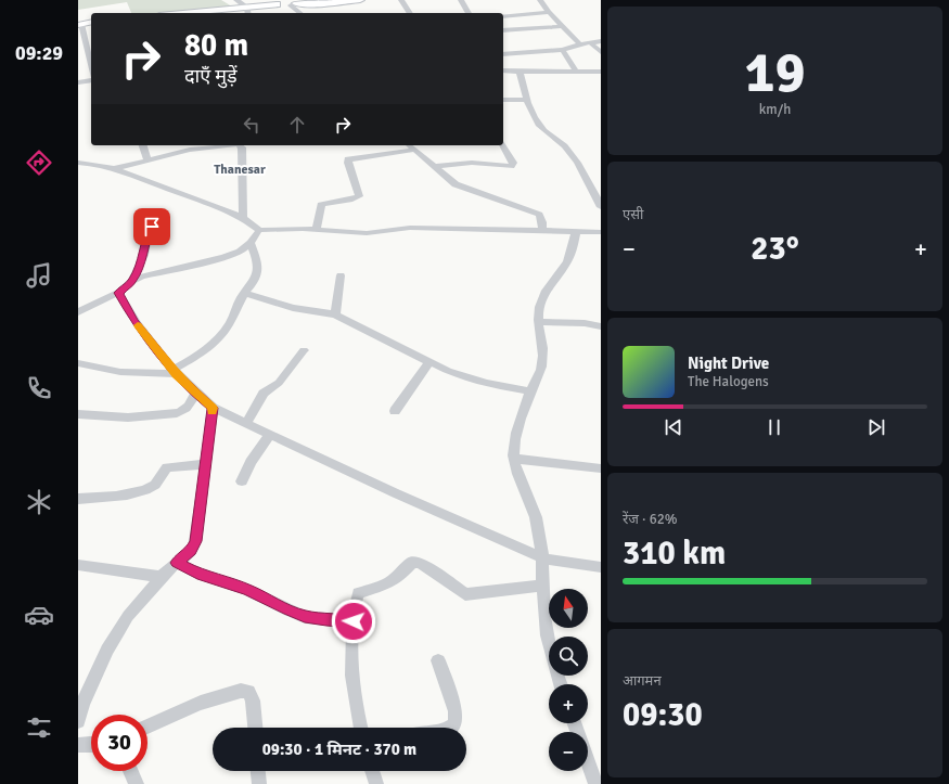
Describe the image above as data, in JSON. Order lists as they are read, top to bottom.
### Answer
{
  "districts": ["Thanesar"],
  "north": "top",
  "page": {
    "tabs": "09:29",
    "tile": [
      ["19", "km/h"],
      "एसी",
      ["रेंज · 62%", "310 km"],
      ["आगमन", "09:30"]
    ],
    "turn": ["80 m", "दाएँ मुड़ें"],
    "heat": ["−", "23°", "+"],
    "song": ["Night Drive", "The Halogens"],
    "map_buttons": ["+", "−"],
    "limit": "30",
    "trip": "09:30 · 1 मिनट · 370 m"
  }
}
